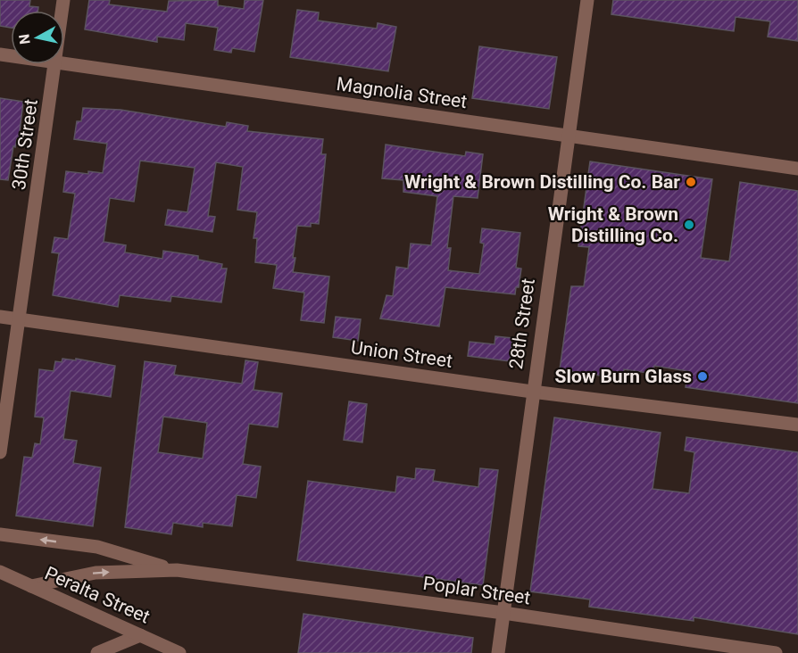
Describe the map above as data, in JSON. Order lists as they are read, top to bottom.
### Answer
{
  "streets": {
    "street": [
      "Magnolia Street",
      "30th Street",
      "28th Street",
      "Union Street",
      "Poplar Street",
      "Peralta Street"
    ]
  },
  "crossings": [
    ["Magnolia Street", "28th Street"],
    ["30th Street", "Union Street"],
    ["28th Street", "Union Street"],
    ["28th Street", "Poplar Street"],
    ["Poplar Street", "Peralta Street"]
  ],
  "places": ["Wright & Brown Distilling Co. Bar", "Wright & Brown Distilling Co.", "Slow Burn Glass"],
  "north": "left"
}
